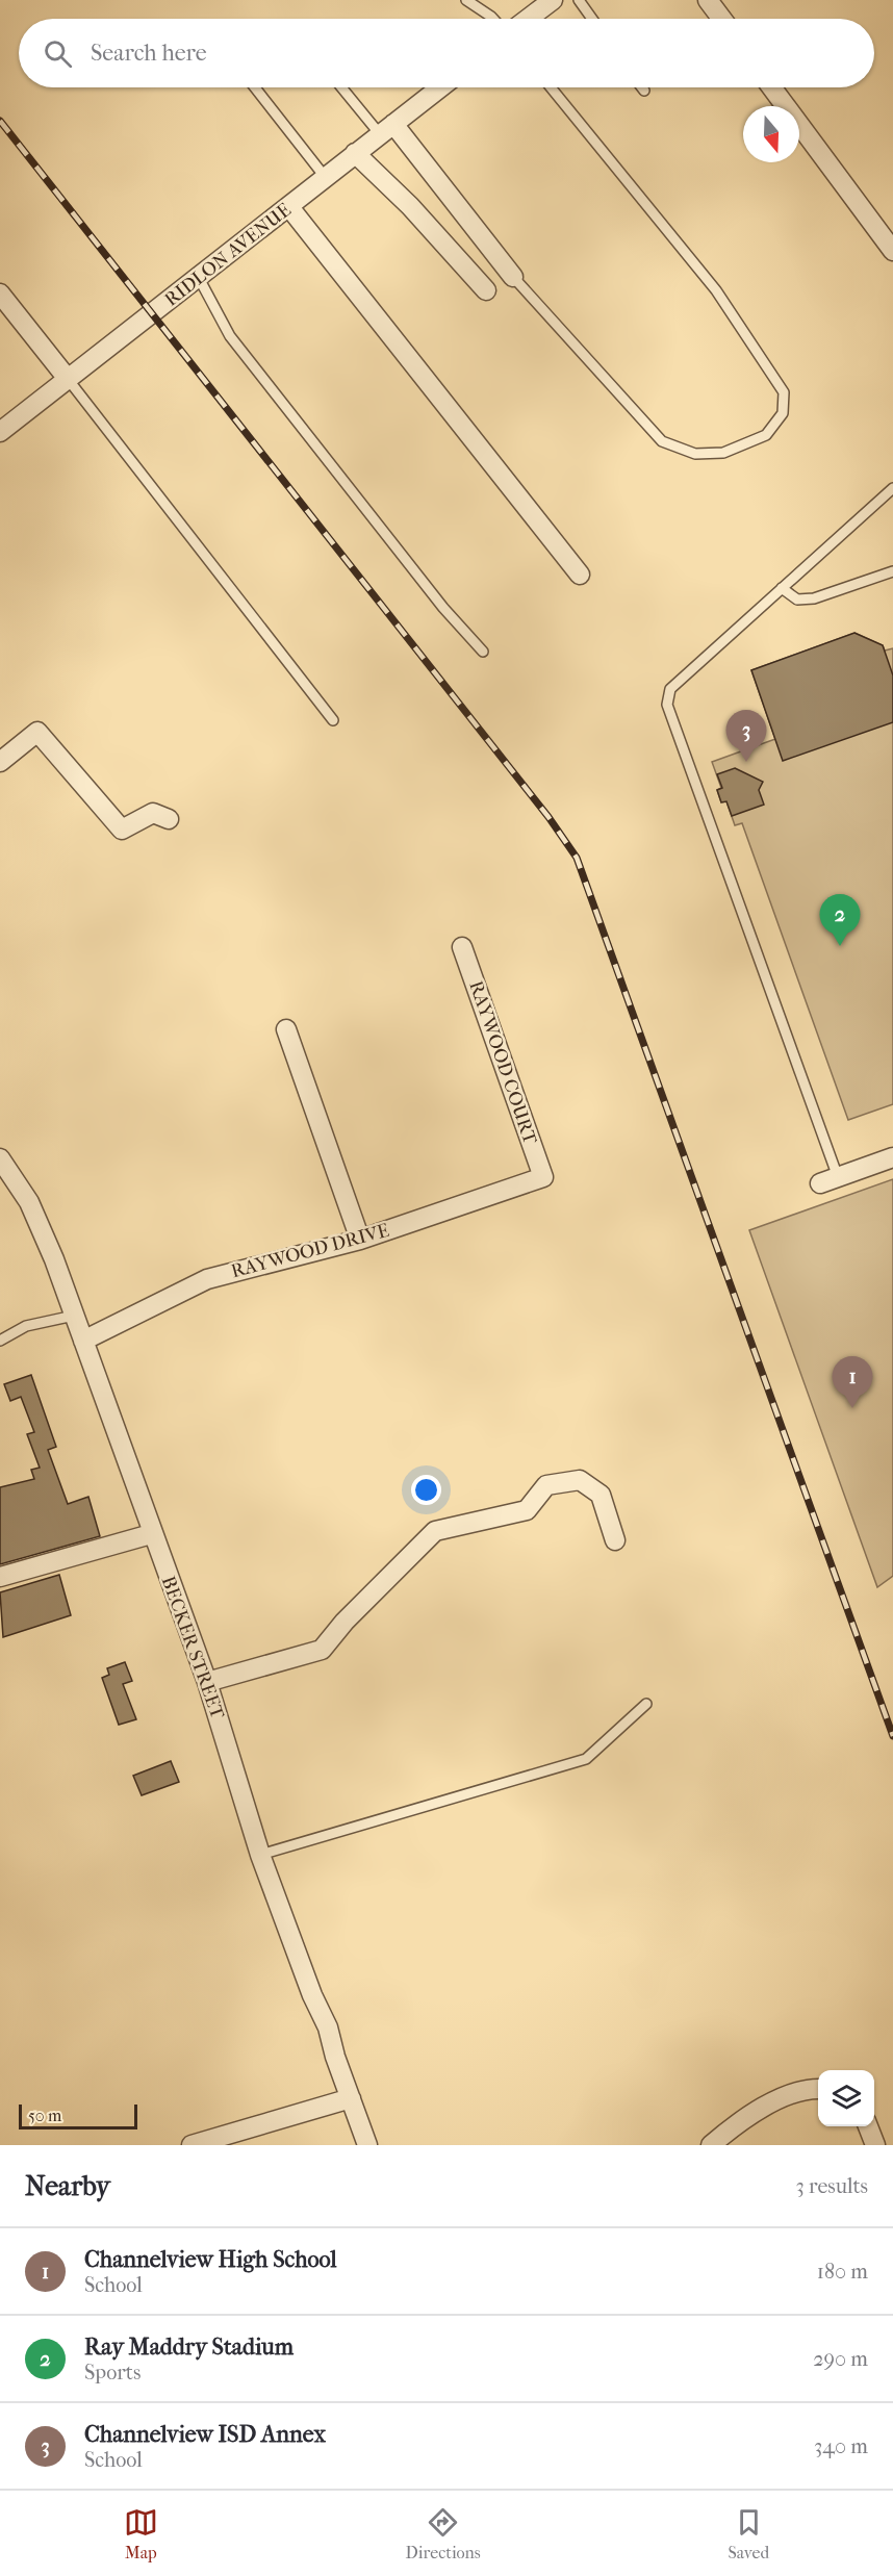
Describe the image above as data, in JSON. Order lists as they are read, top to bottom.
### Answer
{
  "streets": {
    "street": [
      "RIDLON AVENUE",
      "RAYWOOD COURT",
      "RAYWOOD DRIVE",
      "BECKER STREET"
    ]
  },
  "crossings": [
    ["RAYWOOD COURT", "RAYWOOD DRIVE"],
    ["RAYWOOD DRIVE", "BECKER STREET"]
  ],
  "scale_bar": "50 m",
  "north": "bottom",
  "page": {
    "search": "Search here",
    "pins": ["3", "2", "1"],
    "scale": "50 m",
    "heading": ["Nearby", "3 results"],
    "list": [
      {
        "mark": "1",
        "name": "Channelview High School",
        "note": "School",
        "value": "180 m"
      },
      {
        "mark": "2",
        "name": "Ray Maddry Stadium",
        "note": "Sports",
        "value": "290 m"
      },
      {
        "mark": "3",
        "name": "Channelview ISD Annex",
        "note": "School",
        "value": "340 m"
      }
    ],
    "nav": ["Map", "Directions", "Saved"]
  }
}
